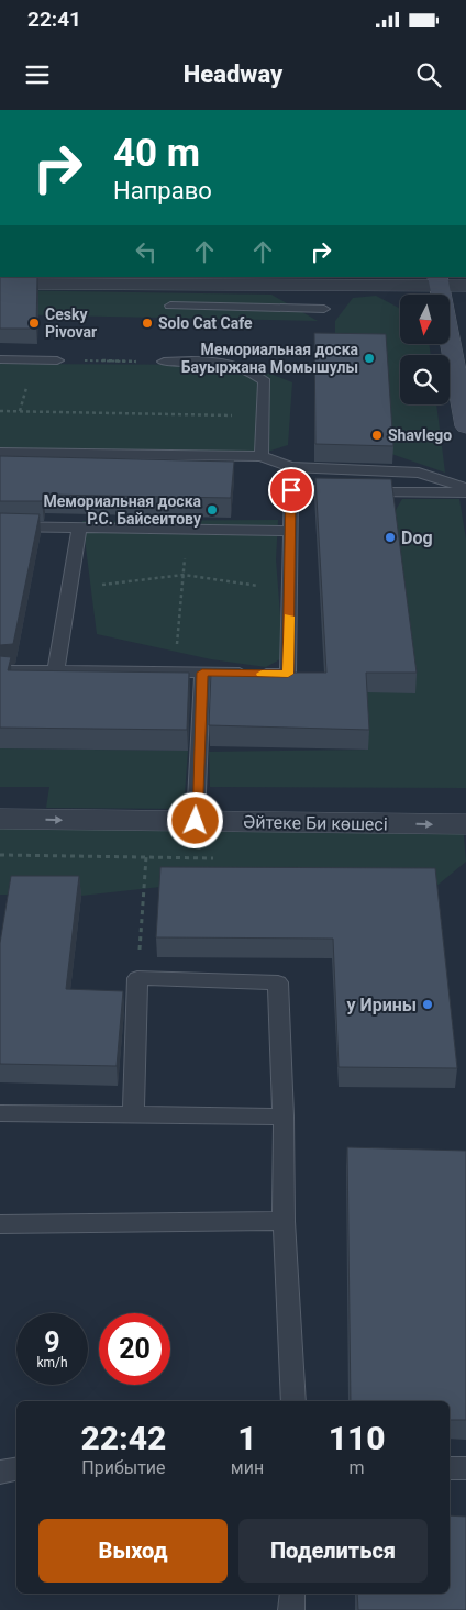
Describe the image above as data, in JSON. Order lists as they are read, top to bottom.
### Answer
{
  "streets": {
    "street": ["Әйтеке Би көшесі"]
  },
  "one_way": ["Әйтеке Би көшесі"],
  "places": [
    "Cesky Pivovar",
    "Solo Cat Cafe",
    "Мемориальная доска Бауыржана Момышулы",
    "Shavlego",
    "Мемориальная доска Р.С. Байсеитову",
    "Dog",
    "у Ирины"
  ],
  "north": "bottom",
  "page": {
    "status": "22:41",
    "header": "Headway",
    "turn": ["40 m", "Направо"],
    "speed": "9 km/h",
    "limit": "20",
    "eta": [
      "22:42",
      "Прибытие",
      "1",
      "мин",
      "110",
      "m"
    ],
    "buttons": ["Выход", "Поделиться"]
  }
}
